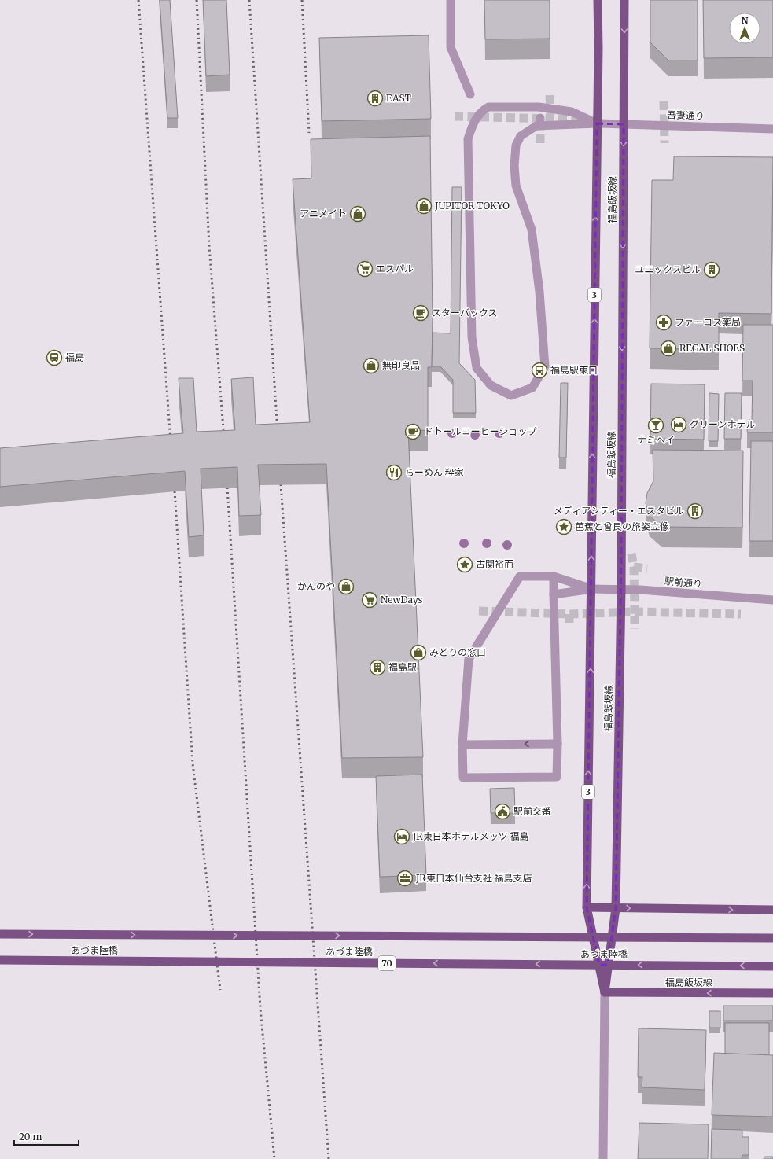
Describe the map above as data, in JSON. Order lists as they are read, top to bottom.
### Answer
{
  "streets": {
    "main road": [
      "福島飯坂線",
      "3",
      "あづま陸橋",
      "70"
    ],
    "street": ["吾妻通り", "駅前通り"]
  },
  "crossings": [
    ["吾妻通り", "福島飯坂線"],
    ["福島飯坂線", "駅前通り"]
  ],
  "places": {
    "building": [
      "EAST",
      "ユニックスビル",
      "メディアシティー・エスタビル",
      "福島駅"
    ],
    "shop": [
      "JUPITOR TOKYO",
      "アニメイト",
      "REGAL SHOES",
      "無印良品",
      "かんのや",
      "みどりの窓口"
    ],
    "supermarket": ["エスパル", "NewDays"],
    "cafe": ["スターバックス", "ドトールコーヒーショップ"],
    "pharmacy": ["ファーコス薬局"],
    "station": ["福島"],
    "bus stop": ["福島駅東口"],
    "hotel": ["グリーンホテル", "JR東日本ホテルメッツ 福島"],
    "bar": ["ナミヘイ"],
    "restaurant": ["らーめん 粋家"],
    "place": ["芭蕉と曾良の旅姿立像", "古関裕而"],
    "public building": ["駅前交番"],
    "office": ["JR東日本仙台支社 福島支店"]
  },
  "scale_bar": "20 m",
  "north": "top"
}
